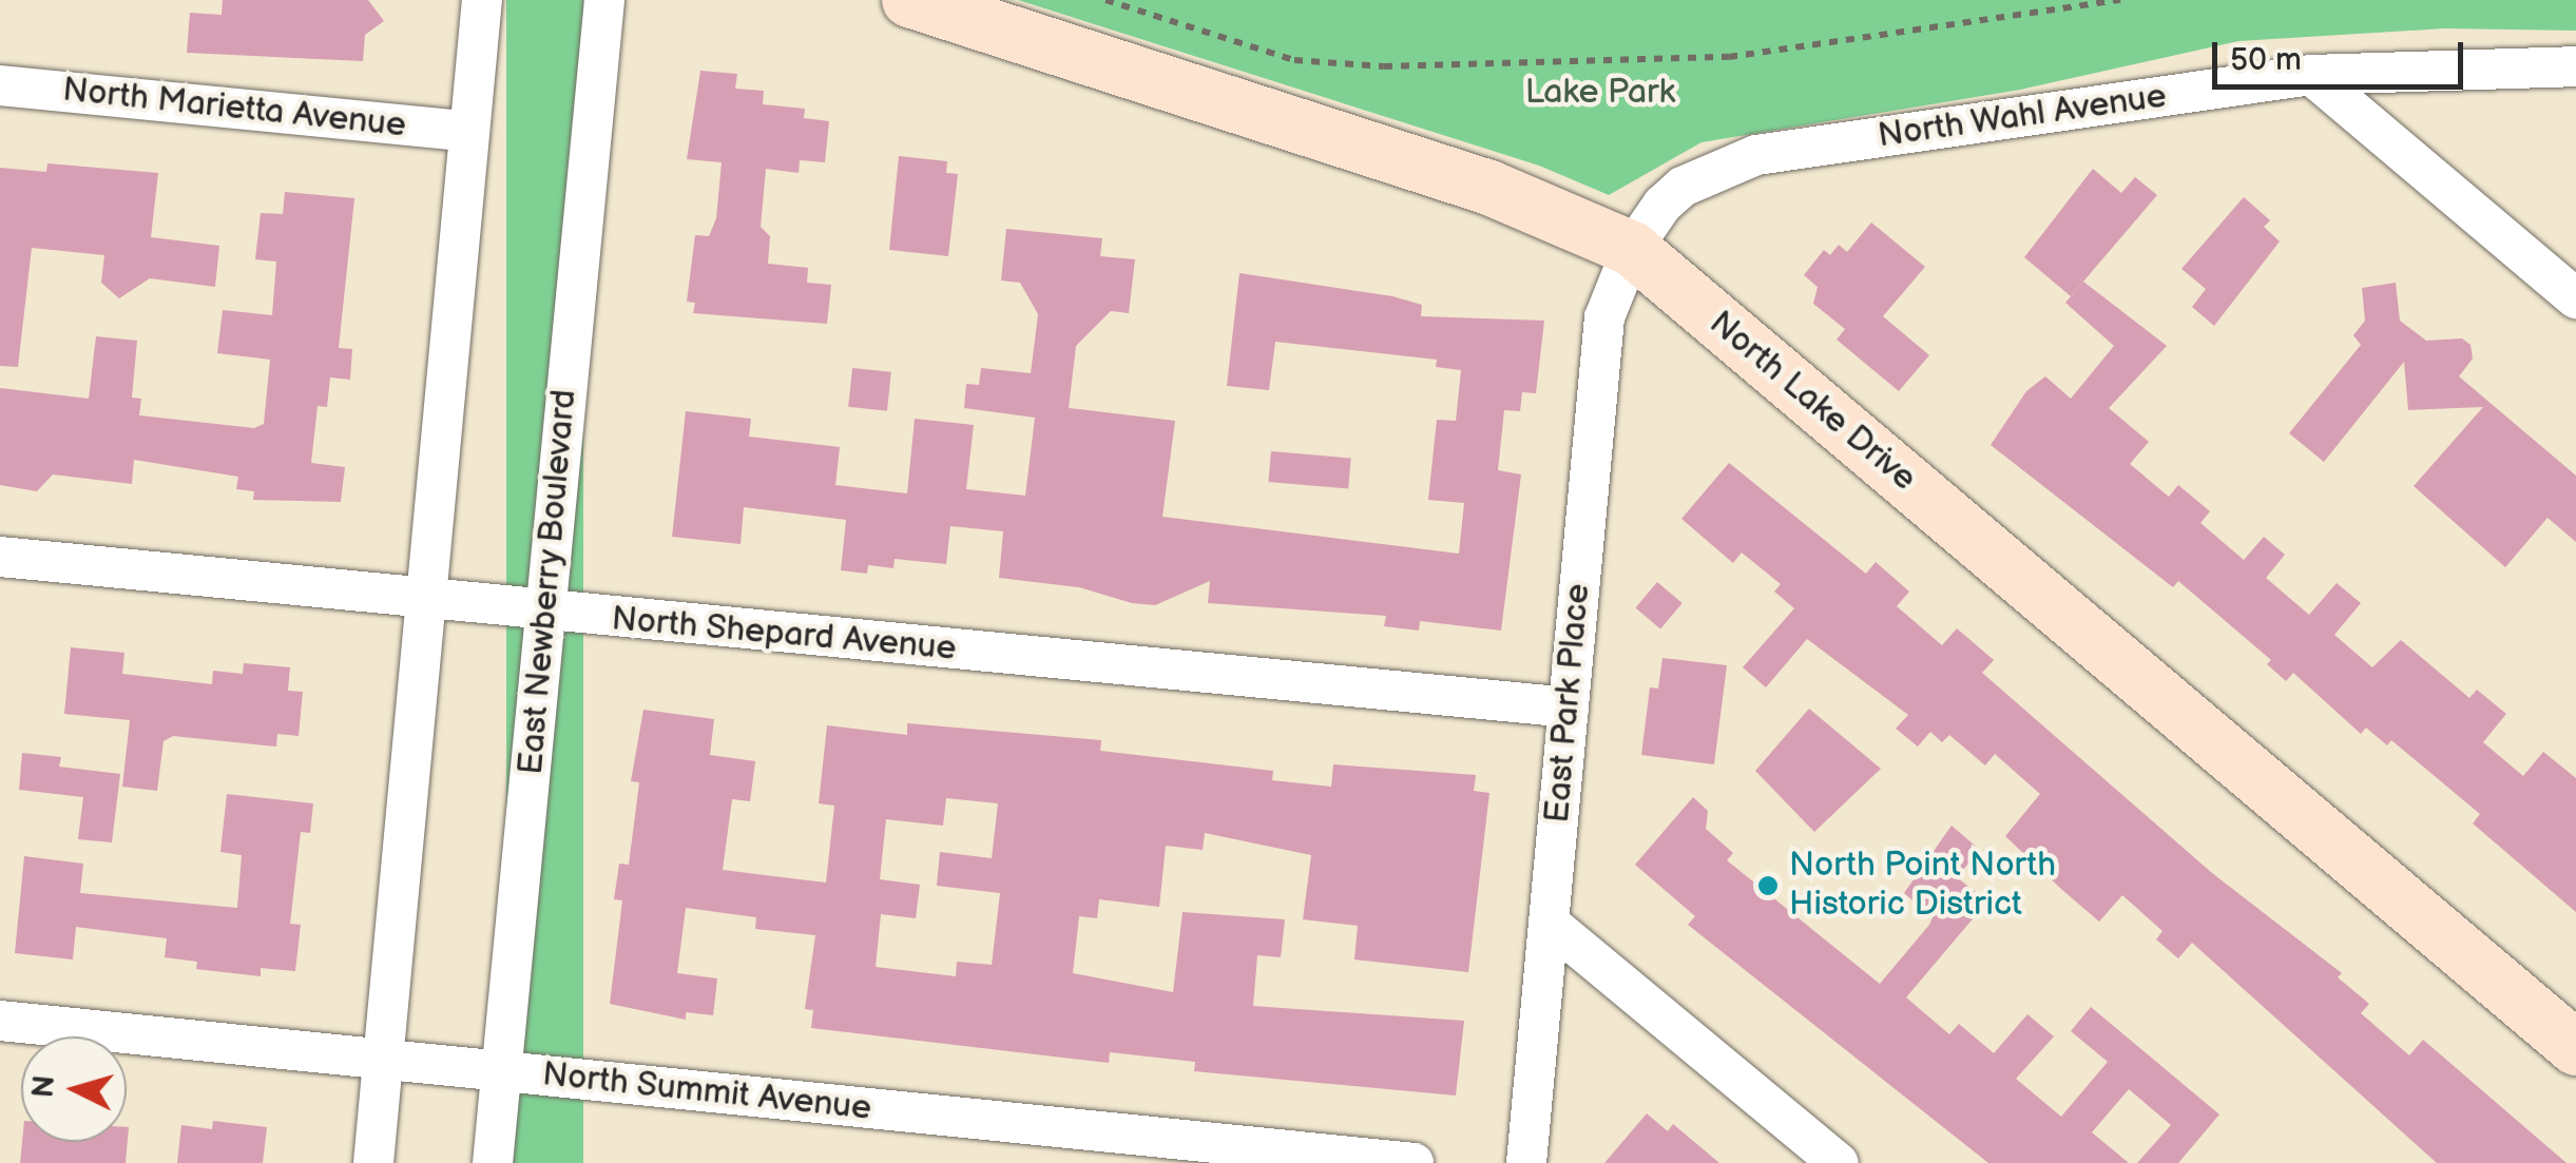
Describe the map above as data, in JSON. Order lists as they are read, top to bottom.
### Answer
{
  "streets": {
    "main road": ["North Lake Drive"],
    "street": [
      "North Marietta Avenue",
      "North Wahl Avenue",
      "East Newberry Boulevard",
      "North Shepard Avenue",
      "East Park Place",
      "North Summit Avenue"
    ]
  },
  "crossings": [
    ["North Wahl Avenue", "North Lake Drive"],
    ["North Wahl Avenue", "East Park Place"],
    ["North Lake Drive", "East Park Place"],
    ["East Newberry Boulevard", "North Shepard Avenue"],
    ["East Newberry Boulevard", "North Summit Avenue"],
    ["North Shepard Avenue", "East Park Place"]
  ],
  "parks": ["Lake Park"],
  "places": ["North Point North Historic District"],
  "scale_bar": "50 m",
  "north": "left"
}
